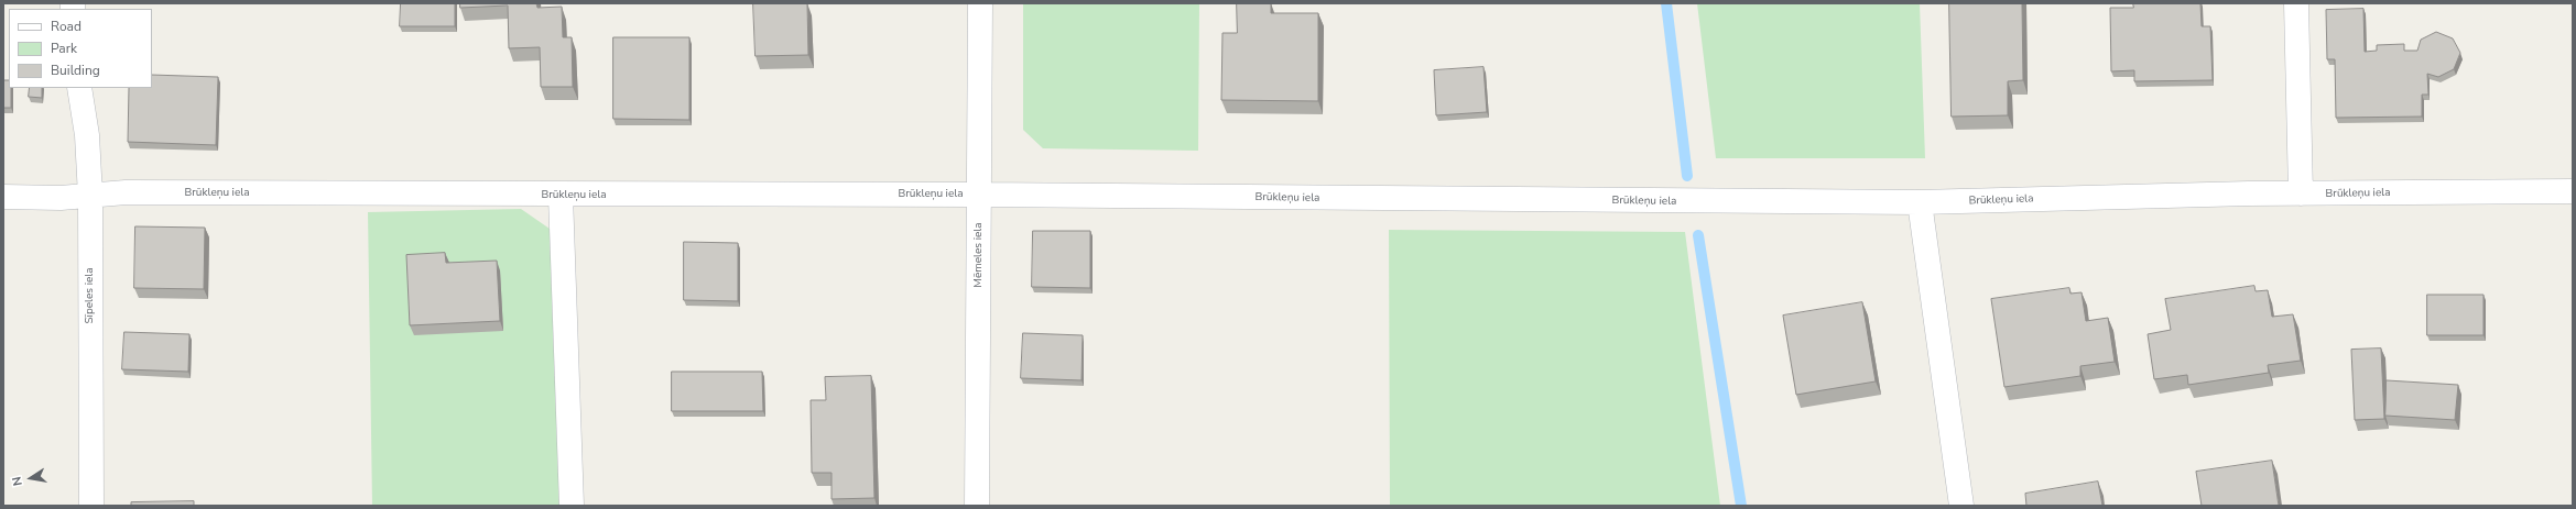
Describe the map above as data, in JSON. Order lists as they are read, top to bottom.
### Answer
{
  "streets": {
    "street": ["Brūkleņu iela", "Mēmeles iela", "Sīpeles iela"]
  },
  "crossings": [
    ["Brūkleņu iela", "Mēmeles iela"],
    ["Brūkleņu iela", "Sīpeles iela"]
  ],
  "legend": ["Road", "Park", "Building"],
  "north": "left"
}
